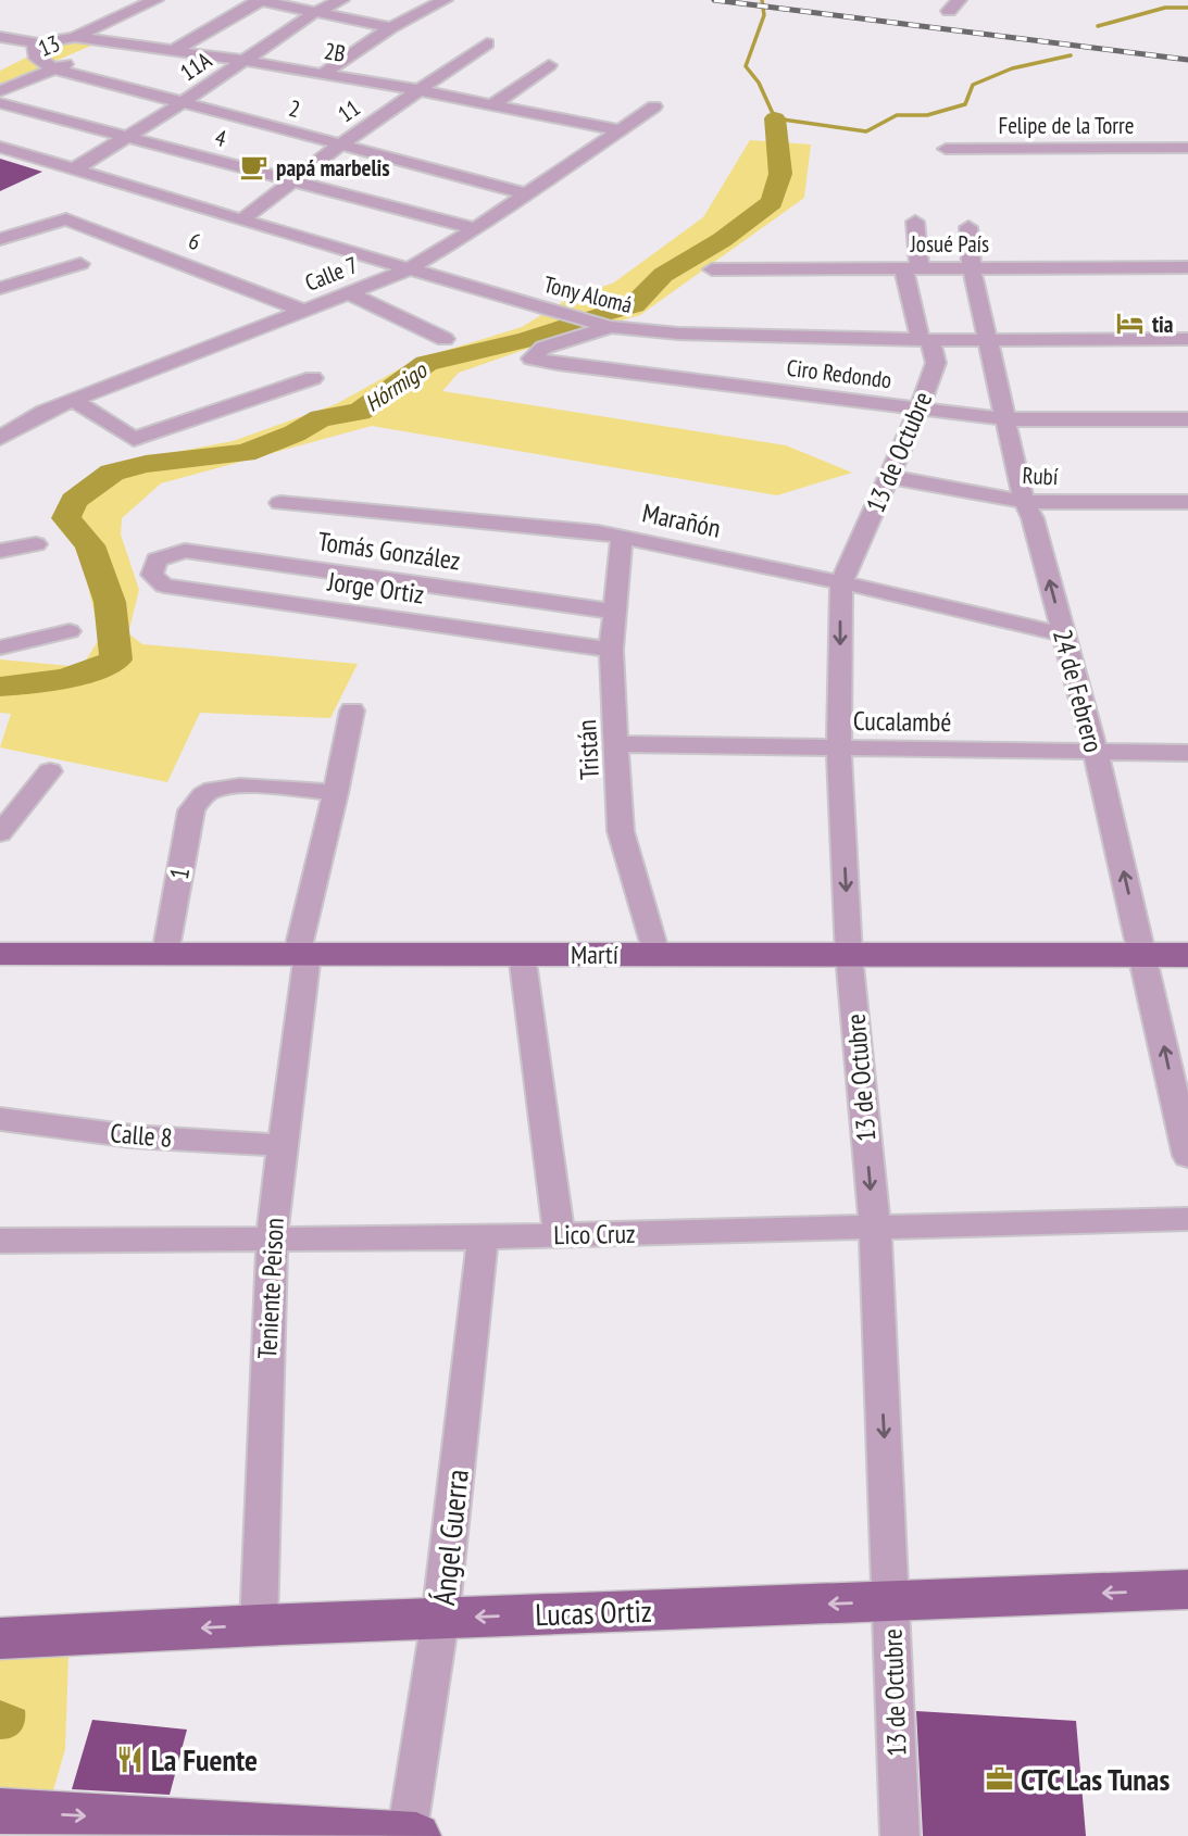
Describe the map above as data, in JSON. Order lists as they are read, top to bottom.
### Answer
{
  "streets": {
    "main road": ["Martí", "Lucas Ortiz"],
    "street": [
      "13",
      "2B",
      "11A",
      "2",
      "11",
      "Felipe de la Torre",
      "4",
      "6",
      "Josué País",
      "Calle 7",
      "Tony Alomá",
      "Ciro Redondo",
      "13 de Octubre",
      "Rubí",
      "Marañón",
      "Tomás González",
      "Jorge Ortiz",
      "24 de Febrero",
      "Cucalambé",
      "Tristán",
      "1",
      "Calle 8",
      "Lico Cruz",
      "Teniente Peison",
      "Ángel Guerra"
    ]
  },
  "crossings": [
    ["13", "2B"],
    ["13", "2"],
    ["2B", "11A"],
    ["2B", "11"],
    ["2B", "Calle 7"],
    ["11A", "2"],
    ["11A", "4"],
    ["11A", "Tony Alomá"],
    ["2", "11"],
    ["2", "Calle 7"],
    ["11", "4"],
    ["11", "Tony Alomá"],
    ["4", "Calle 7"],
    ["6", "Calle 7"],
    ["Josué País", "13 de Octubre"],
    ["Josué País", "24 de Febrero"],
    ["Calle 7", "Tony Alomá"],
    ["Tony Alomá", "Ciro Redondo"],
    ["Tony Alomá", "13 de Octubre"],
    ["Tony Alomá", "24 de Febrero"],
    ["Ciro Redondo", "13 de Octubre"],
    ["Ciro Redondo", "24 de Febrero"],
    ["13 de Octubre", "Rubí"],
    ["13 de Octubre", "Marañón"],
    ["13 de Octubre", "Cucalambé"],
    ["13 de Octubre", "Martí"],
    ["13 de Octubre", "Lico Cruz"],
    ["13 de Octubre", "Lucas Ortiz"],
    ["Rubí", "24 de Febrero"],
    ["Marañón", "24 de Febrero"],
    ["Marañón", "Tristán"],
    ["Tomás González", "Jorge Ortiz"],
    ["Tomás González", "Tristán"],
    ["Jorge Ortiz", "Tristán"],
    ["24 de Febrero", "Cucalambé"],
    ["24 de Febrero", "Martí"],
    ["Cucalambé", "Tristán"],
    ["Tristán", "Martí"],
    ["1", "Martí"],
    ["1", "Teniente Peison"],
    ["Martí", "Teniente Peison"],
    ["Calle 8", "Teniente Peison"],
    ["Lico Cruz", "Teniente Peison"],
    ["Lico Cruz", "Ángel Guerra"],
    ["Teniente Peison", "Lucas Ortiz"],
    ["Ángel Guerra", "Lucas Ortiz"]
  ],
  "one_way": ["13 de Octubre", "24 de Febrero", "Lucas Ortiz"],
  "water": ["Hórmigo"],
  "places": {
    "cafe": ["papá marbelis"],
    "hotel": ["tia"],
    "restaurant": ["La Fuente"],
    "office": ["CTC Las Tunas"]
  }
}
